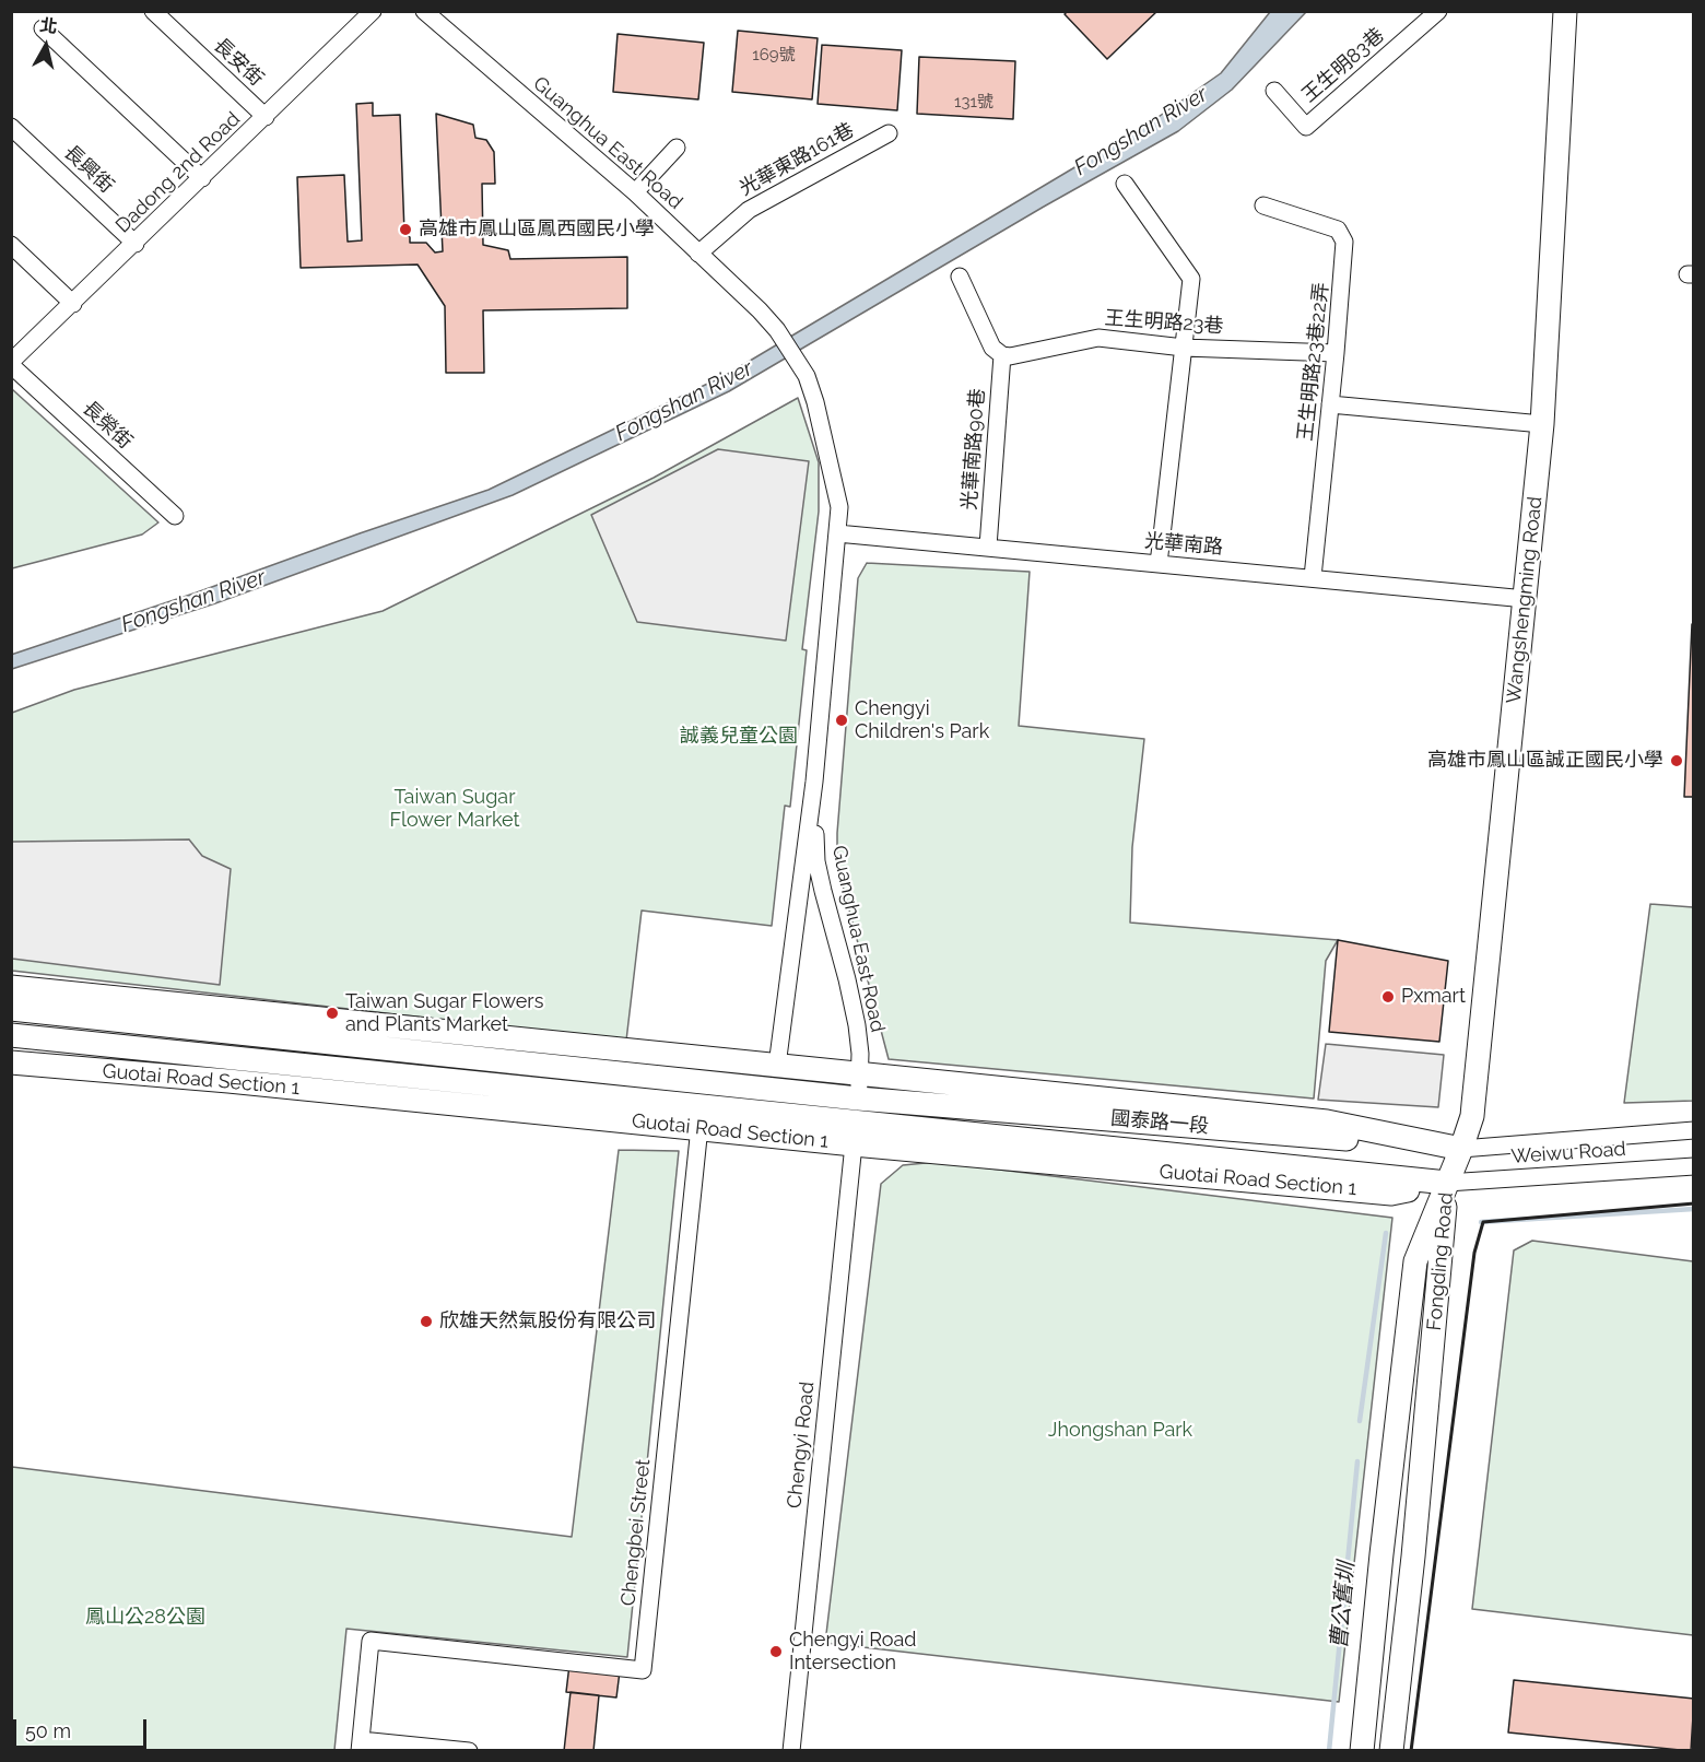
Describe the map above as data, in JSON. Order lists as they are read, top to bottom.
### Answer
{
  "streets": {
    "street": [
      "長安街",
      "王生明83巷",
      "Guanghua East Road",
      "光華東路161巷",
      "長興街",
      "Dadong 2nd Road",
      "王生明路23巷",
      "王生明路23巷22弄",
      "長榮街",
      "光華南路90巷",
      "光華南路",
      "Wangshengming Road",
      "Guotai Road Section 1",
      "國泰路一段",
      "Weiwu Road",
      "Fongding Road",
      "Chengyi Road",
      "Chengbei Street"
    ]
  },
  "crossings": [
    ["長安街", "Dadong 2nd Road"],
    ["Guanghua East Road", "光華東路161巷"],
    ["Guanghua East Road", "光華南路"],
    ["Guanghua East Road", "Guotai Road Section 1"],
    ["Guanghua East Road", "國泰路一段"],
    ["Guanghua East Road", "Chengyi Road"],
    ["長興街", "Dadong 2nd Road"],
    ["Dadong 2nd Road", "長榮街"],
    ["王生明路23巷", "王生明路23巷22弄"],
    ["王生明路23巷", "光華南路90巷"],
    ["王生明路23巷22弄", "光華南路"],
    ["光華南路90巷", "光華南路"],
    ["光華南路", "Wangshengming Road"],
    ["Wangshengming Road", "國泰路一段"],
    ["Wangshengming Road", "Weiwu Road"],
    ["Wangshengming Road", "Fongding Road"],
    ["Guotai Road Section 1", "國泰路一段"],
    ["Guotai Road Section 1", "Chengyi Road"],
    ["Guotai Road Section 1", "Chengbei Street"],
    ["國泰路一段", "Weiwu Road"],
    ["國泰路一段", "Fongding Road"],
    ["國泰路一段", "Chengyi Road"],
    ["Weiwu Road", "Fongding Road"]
  ],
  "water": ["Fongshan River", "曹公舊圳"],
  "parks": [
    "誠義兒童公園",
    "Taiwan Sugar Flower Market",
    "Jhongshan Park",
    "鳳山公28公園"
  ],
  "places": [
    "高雄市鳳山區鳳西國民小學",
    "Chengyi Children's Park",
    "高雄市鳳山區誠正國民小學",
    "Pxmart",
    "Taiwan Sugar Flowers and Plants Market",
    "欣雄天然氣股份有限公司",
    "Chengyi Road Intersection"
  ],
  "house_numbers": ["169號", "131號"],
  "scale_bar": "50 m",
  "north": "top"
}
